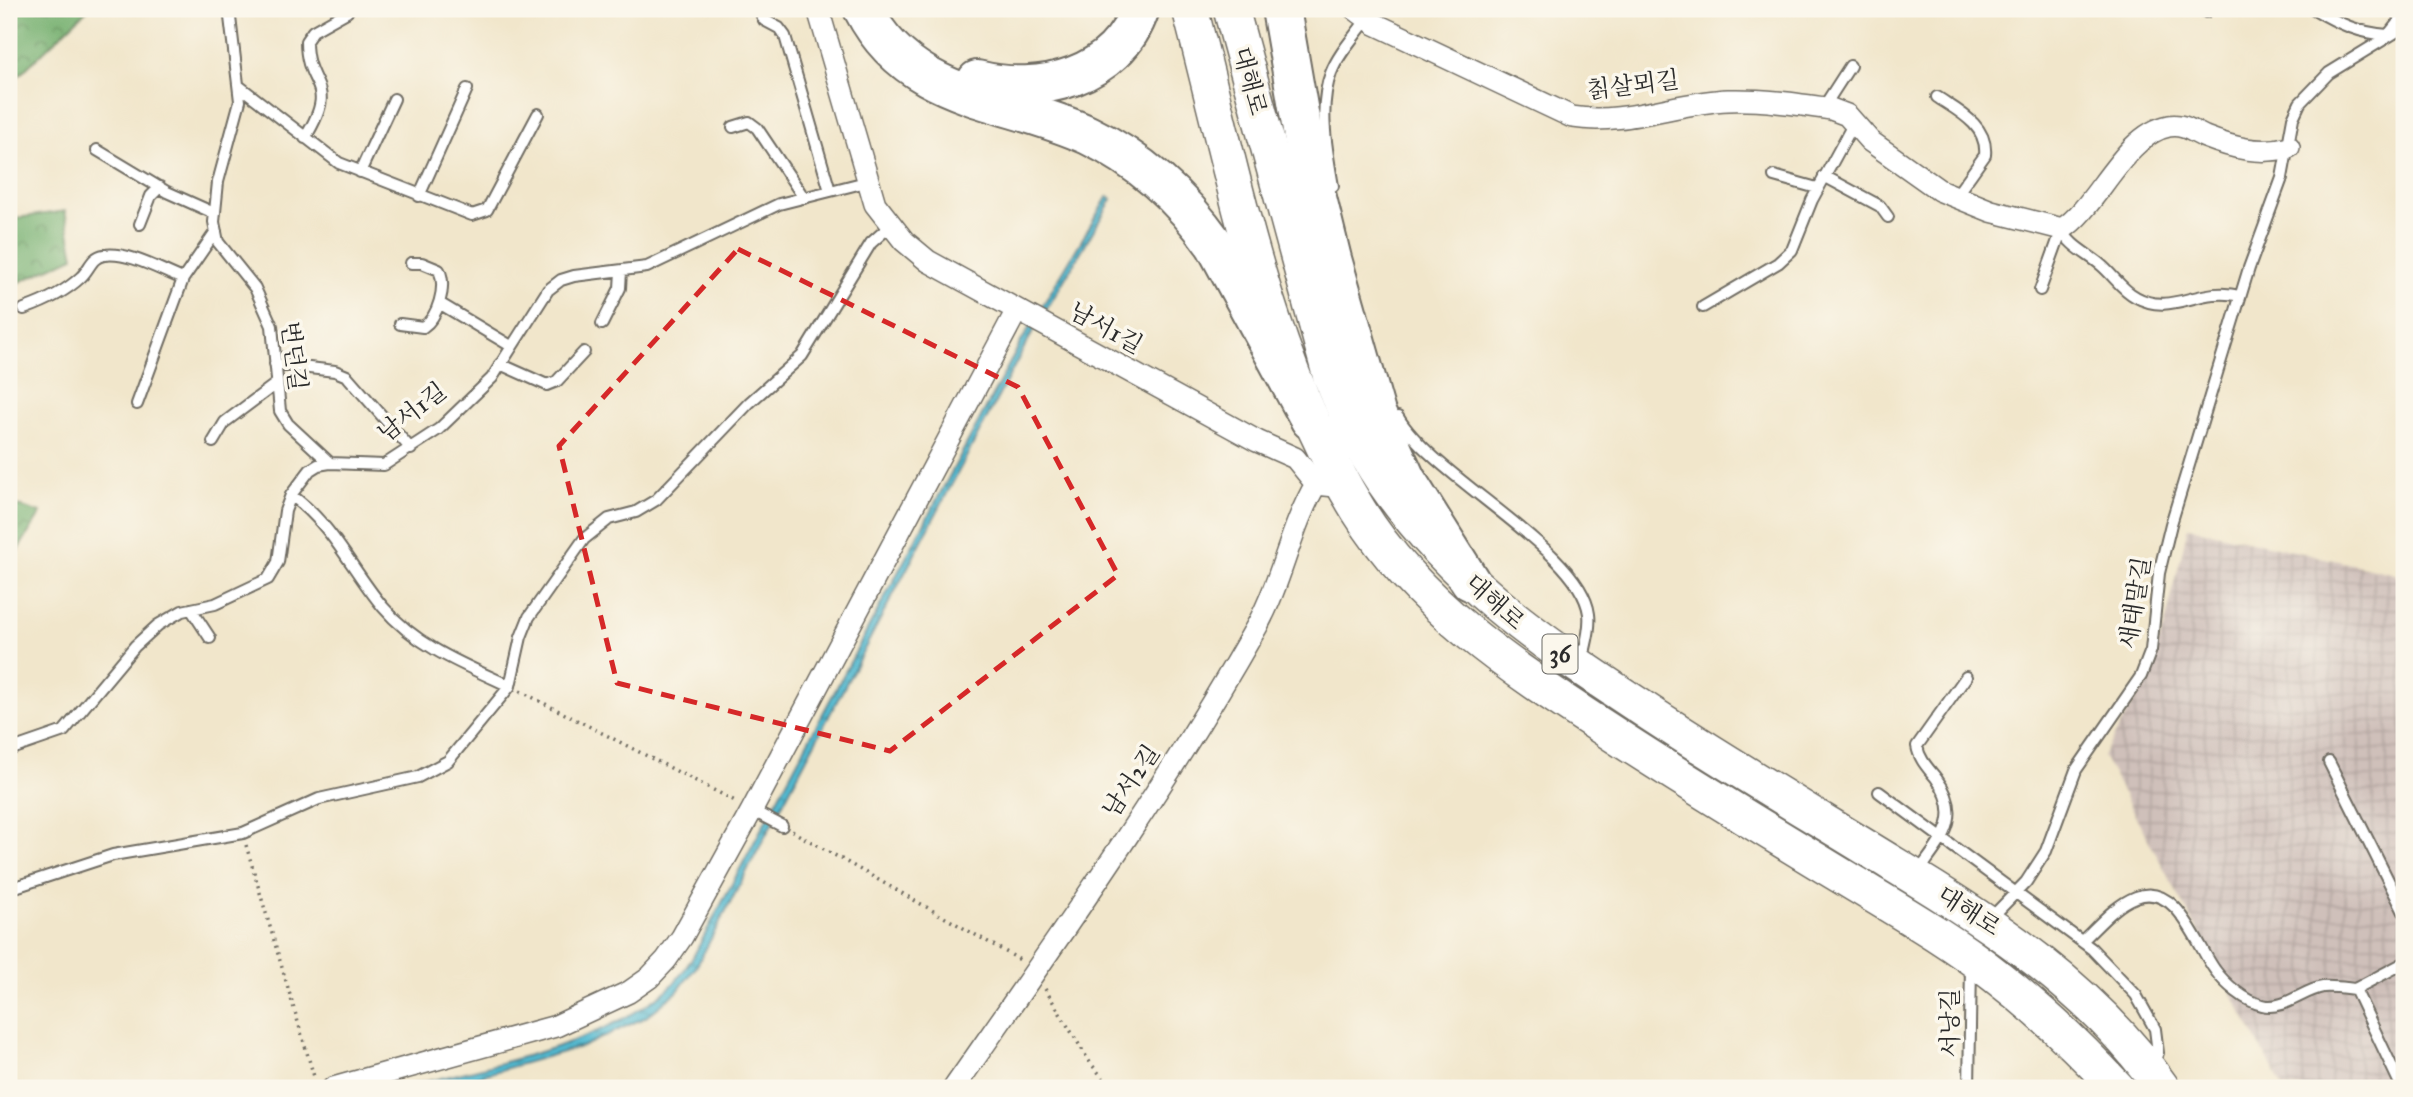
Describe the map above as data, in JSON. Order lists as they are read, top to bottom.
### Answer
{
  "streets": {
    "highway": ["대해로", "36"],
    "street": ["칡살뫼길", "남서1길", "남서2길"],
    "lane": ["번던길", "새태말길", "서낭길"]
  },
  "crossings": [
    ["대해로", "남서1길"],
    ["대해로", "새태말길"],
    ["대해로", "남서2길"],
    ["대해로", "서낭길"],
    ["남서1길", "번던길"],
    ["남서1길", "남서2길"]
  ]
}
